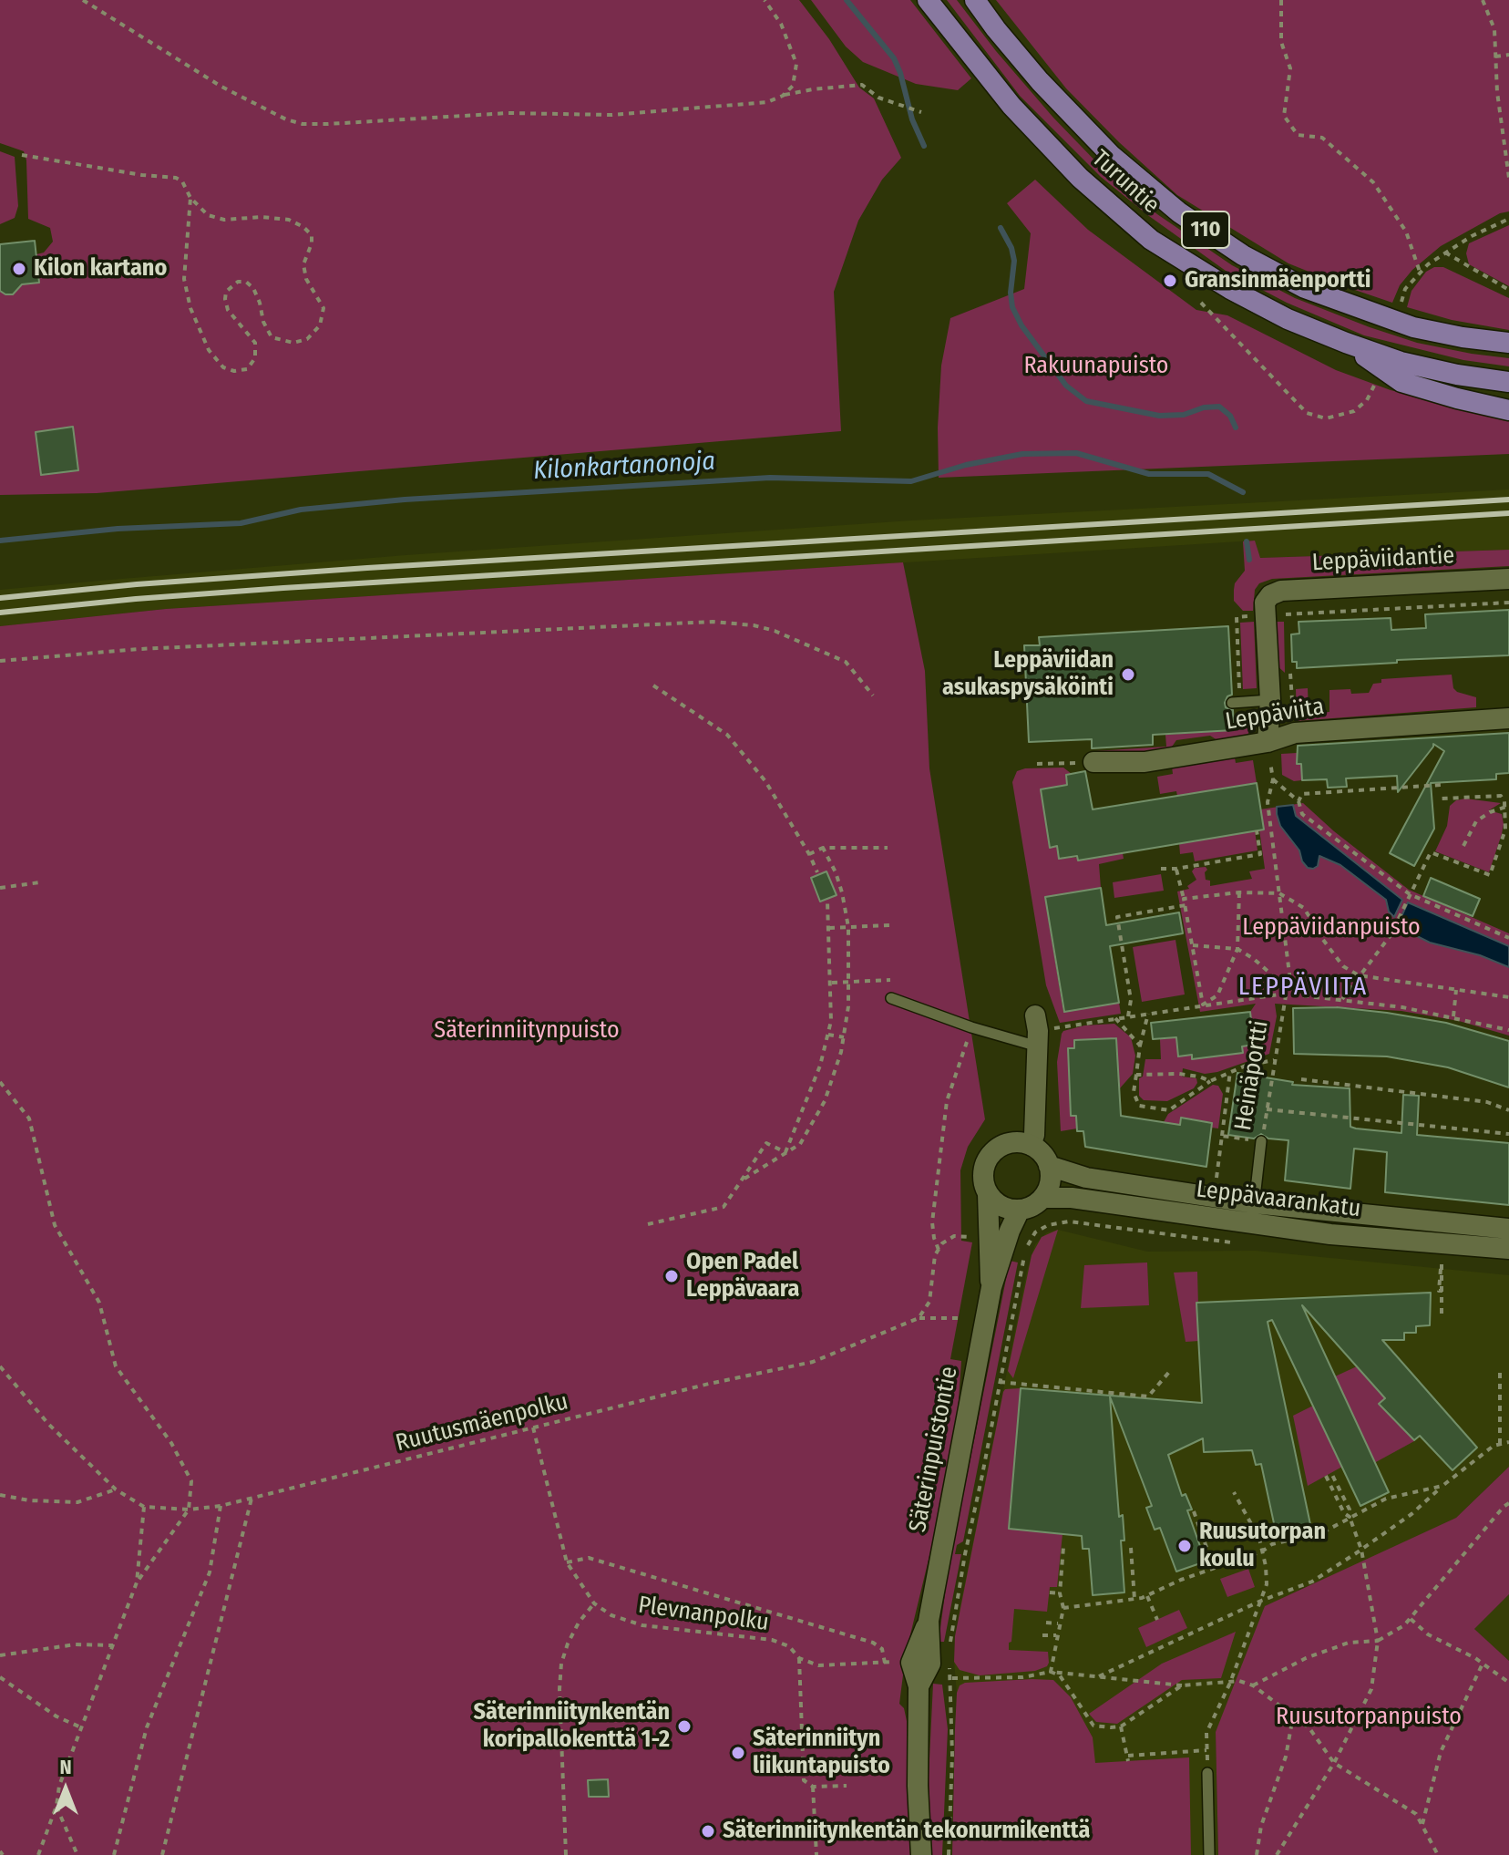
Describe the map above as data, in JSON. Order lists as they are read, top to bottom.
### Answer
{
  "streets": {
    "main road": [
      "Turuntie",
      "110",
      "Leppäviidantie",
      "Leppäviita",
      "Leppävaarankatu",
      "Säterinpuistontie"
    ],
    "lane": ["Heinäportti"],
    "path": ["Ruutusmäenpolku", "Plevnanpolku"]
  },
  "crossings": [
    ["Heinäportti", "Leppävaarankatu"],
    ["Leppävaarankatu", "Säterinpuistontie"],
    ["Ruutusmäenpolku", "Plevnanpolku"],
    ["Säterinpuistontie", "Plevnanpolku"]
  ],
  "districts": ["LEPPÄVIITA"],
  "water": ["Kilonkartanonoja"],
  "parks": [
    "Rakuunapuisto",
    "Leppäviidanpuisto",
    "Säterinniitynpuisto",
    "Ruusutorpanpuisto"
  ],
  "places": [
    "Kilon kartano",
    "Gransinmäenportti",
    "Leppäviidan asukaspysäköinti",
    "Open Padel Leppävaara",
    "Ruusutorpan koulu",
    "Säterinniitynkentän koripallokenttä 1-2",
    "Säterinniityn liikuntapuisto",
    "Säterinniitynkentän tekonurmikenttä"
  ],
  "north": "top"
}
